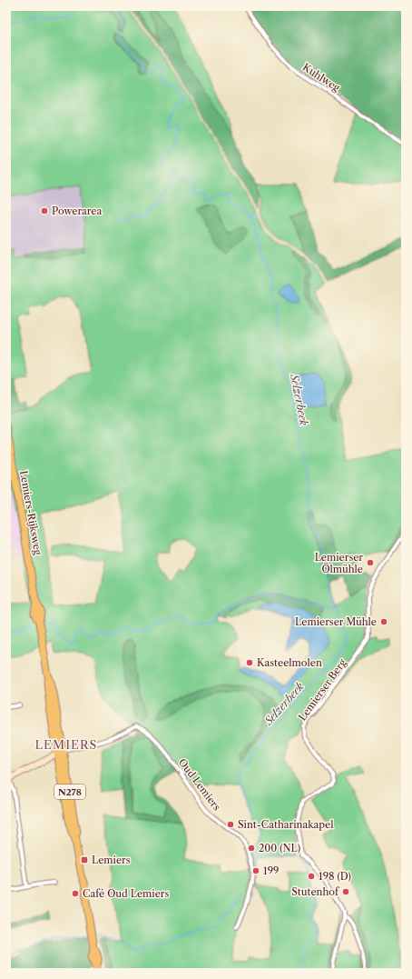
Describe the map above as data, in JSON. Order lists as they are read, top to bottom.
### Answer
{
  "streets": {
    "main road": ["Lemiers-Rijksweg", "N278"],
    "street": ["Kuhlweg", "Lemierser Berg", "Oud Lemiers"]
  },
  "crossings": [
    ["Lemiers-Rijksweg", "Oud Lemiers"]
  ],
  "districts": ["LEMIERS"],
  "water": ["Selzerbeek"],
  "places": {
    "other": [
      "Powerarea",
      "Lemierser Ölmühle",
      "Lemierser Mühle",
      "Kasteelmolen",
      "Sint-Catharinakapel",
      "200 (NL)",
      "199",
      "198 (D)",
      "Stutenhof",
      "Café Oud Lemiers"
    ],
    "transit": ["Lemiers"]
  }
}
